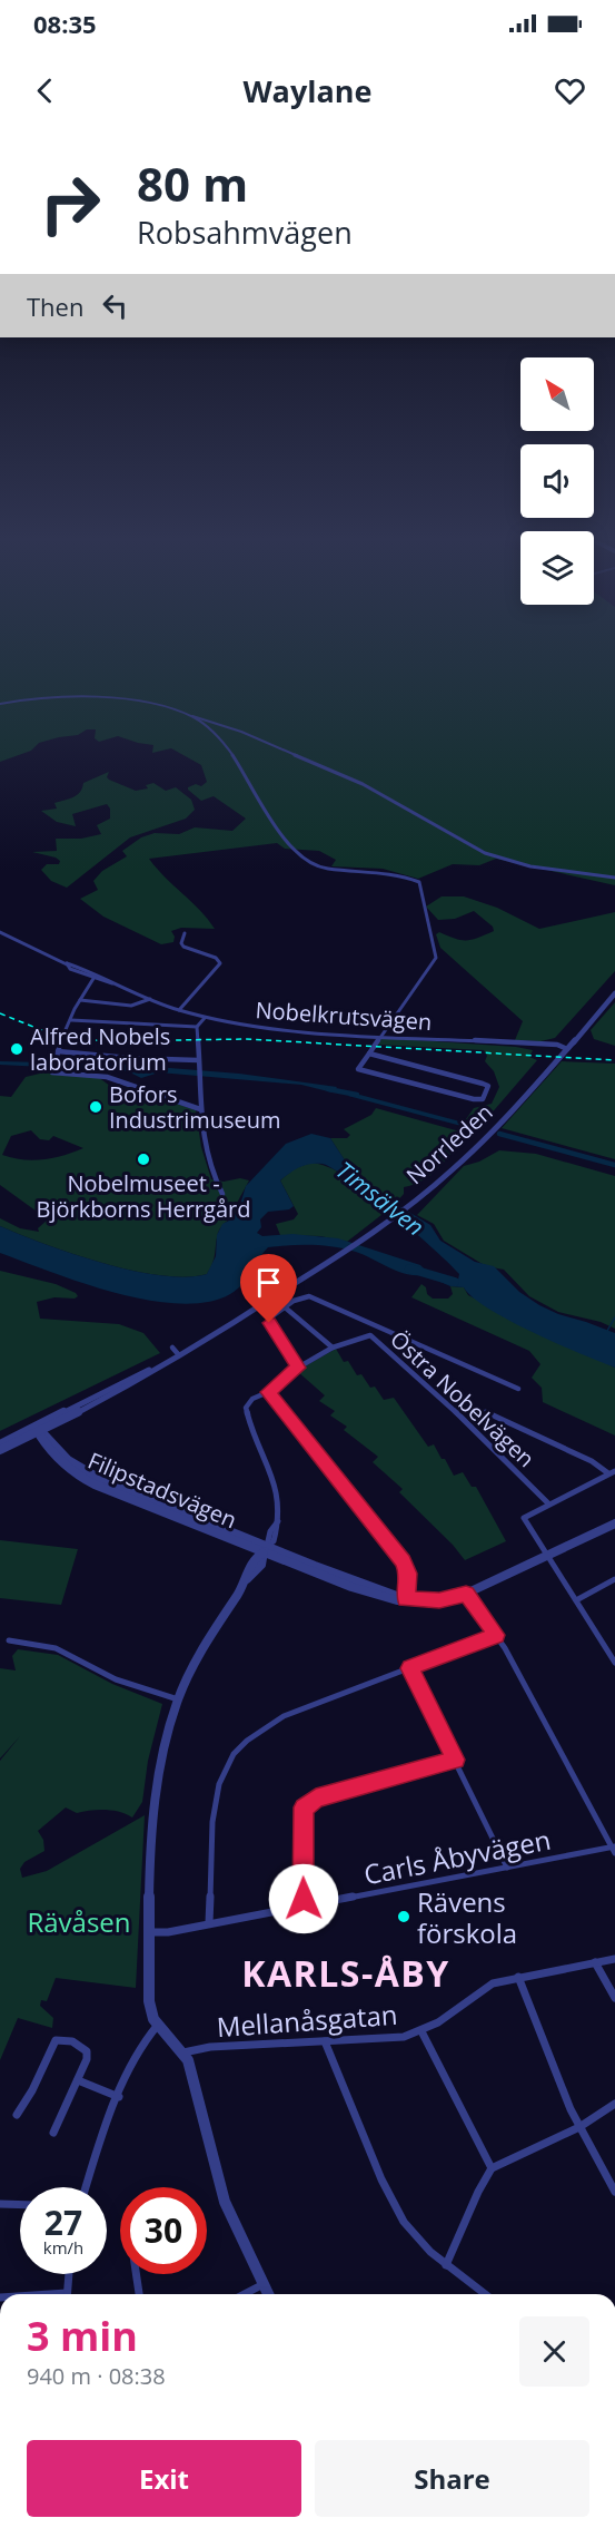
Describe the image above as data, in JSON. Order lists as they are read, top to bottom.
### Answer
{
  "streets": {
    "street": [
      "Nobelkrutsvägen",
      "Norrleden",
      "Östra Nobelvägen",
      "Filipstadsvägen",
      "Carls Åbyvägen",
      "Mellanåsgatan"
    ]
  },
  "crossings": [
    ["Nobelkrutsvägen", "Norrleden"],
    ["Norrleden", "Filipstadsvägen"],
    ["Östra Nobelvägen", "Filipstadsvägen"]
  ],
  "districts": ["KARLS-ÅBY"],
  "water": ["Timsälven"],
  "parks": ["Rävåsen"],
  "places": [
    "Alfred Nobels laboratorium",
    "Bofors Industrimuseum",
    "Nobelmuseet - Björkborns Herrgård",
    "Rävens förskola"
  ],
  "north": "top left",
  "page": {
    "status": "08:35",
    "header": "Waylane",
    "turn": ["80 m", "Robsahmvägen"],
    "then": "Then",
    "speed": "27 km/h",
    "limit": "30",
    "heading": ["3 min", "940 m · 08:38"],
    "buttons": ["Exit", "Share"]
  }
}
